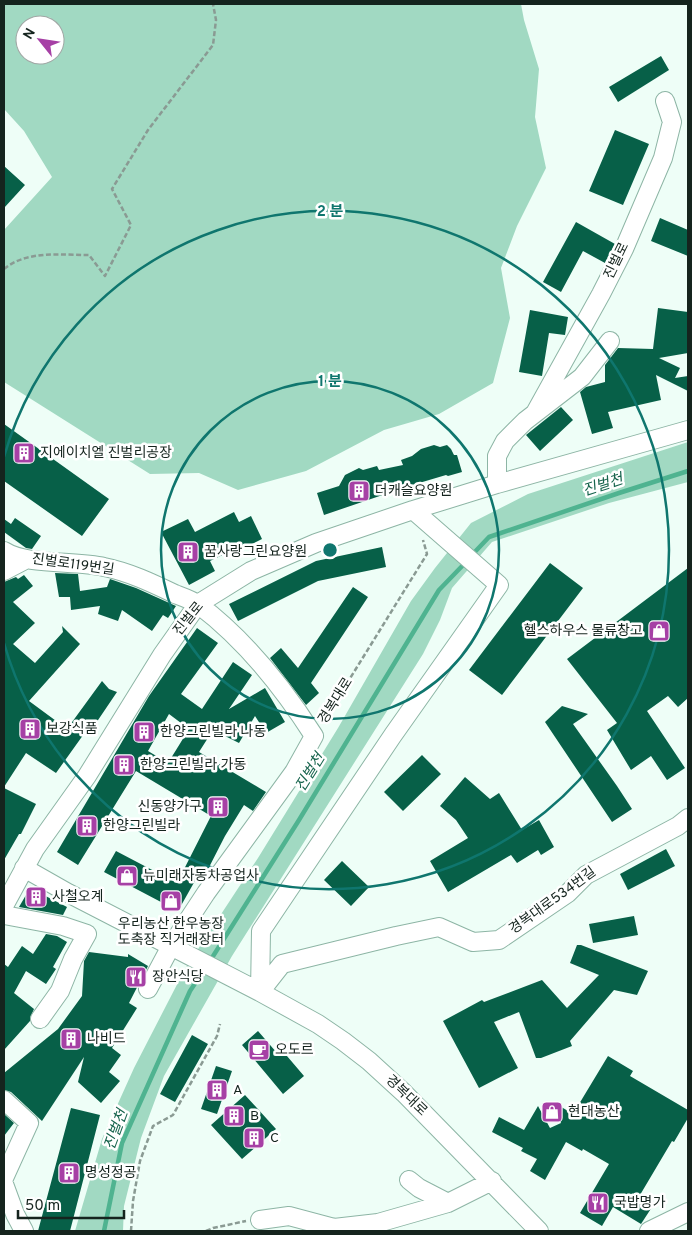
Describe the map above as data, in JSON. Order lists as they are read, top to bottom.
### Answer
{
  "streets": {
    "street": [
      "진벌로",
      "진벌로119번길",
      "경복대로",
      "경복대로534번길"
    ]
  },
  "crossings": [
    ["진벌로", "진벌로119번길"],
    ["진벌로", "경복대로"],
    ["진벌로119번길", "경복대로"],
    ["경복대로", "경복대로534번길"]
  ],
  "water": ["진벌천"],
  "places": {
    "building": [
      "지에이치엘 진벌리공장",
      "더캐슬요양원",
      "꿈사랑그린요양원",
      "보강식품",
      "한양그린빌라 나동",
      "한양그린빌라 가동",
      "신동양가구",
      "한양그린빌라",
      "사철오계",
      "나비드",
      "A",
      "B",
      "C",
      "명성정공"
    ],
    "shop": [
      "헬스하우스 물류창고",
      "뉴미래자동차공업사",
      "우리농산 한우농장 도축장 직거래장터",
      "현대농산"
    ],
    "restaurant": ["장안식당", "국밥명가"],
    "cafe": ["오도르"]
  },
  "scale_bar": "50 m",
  "north": "top left",
  "rings": ["2 분", "1 분"]
}
